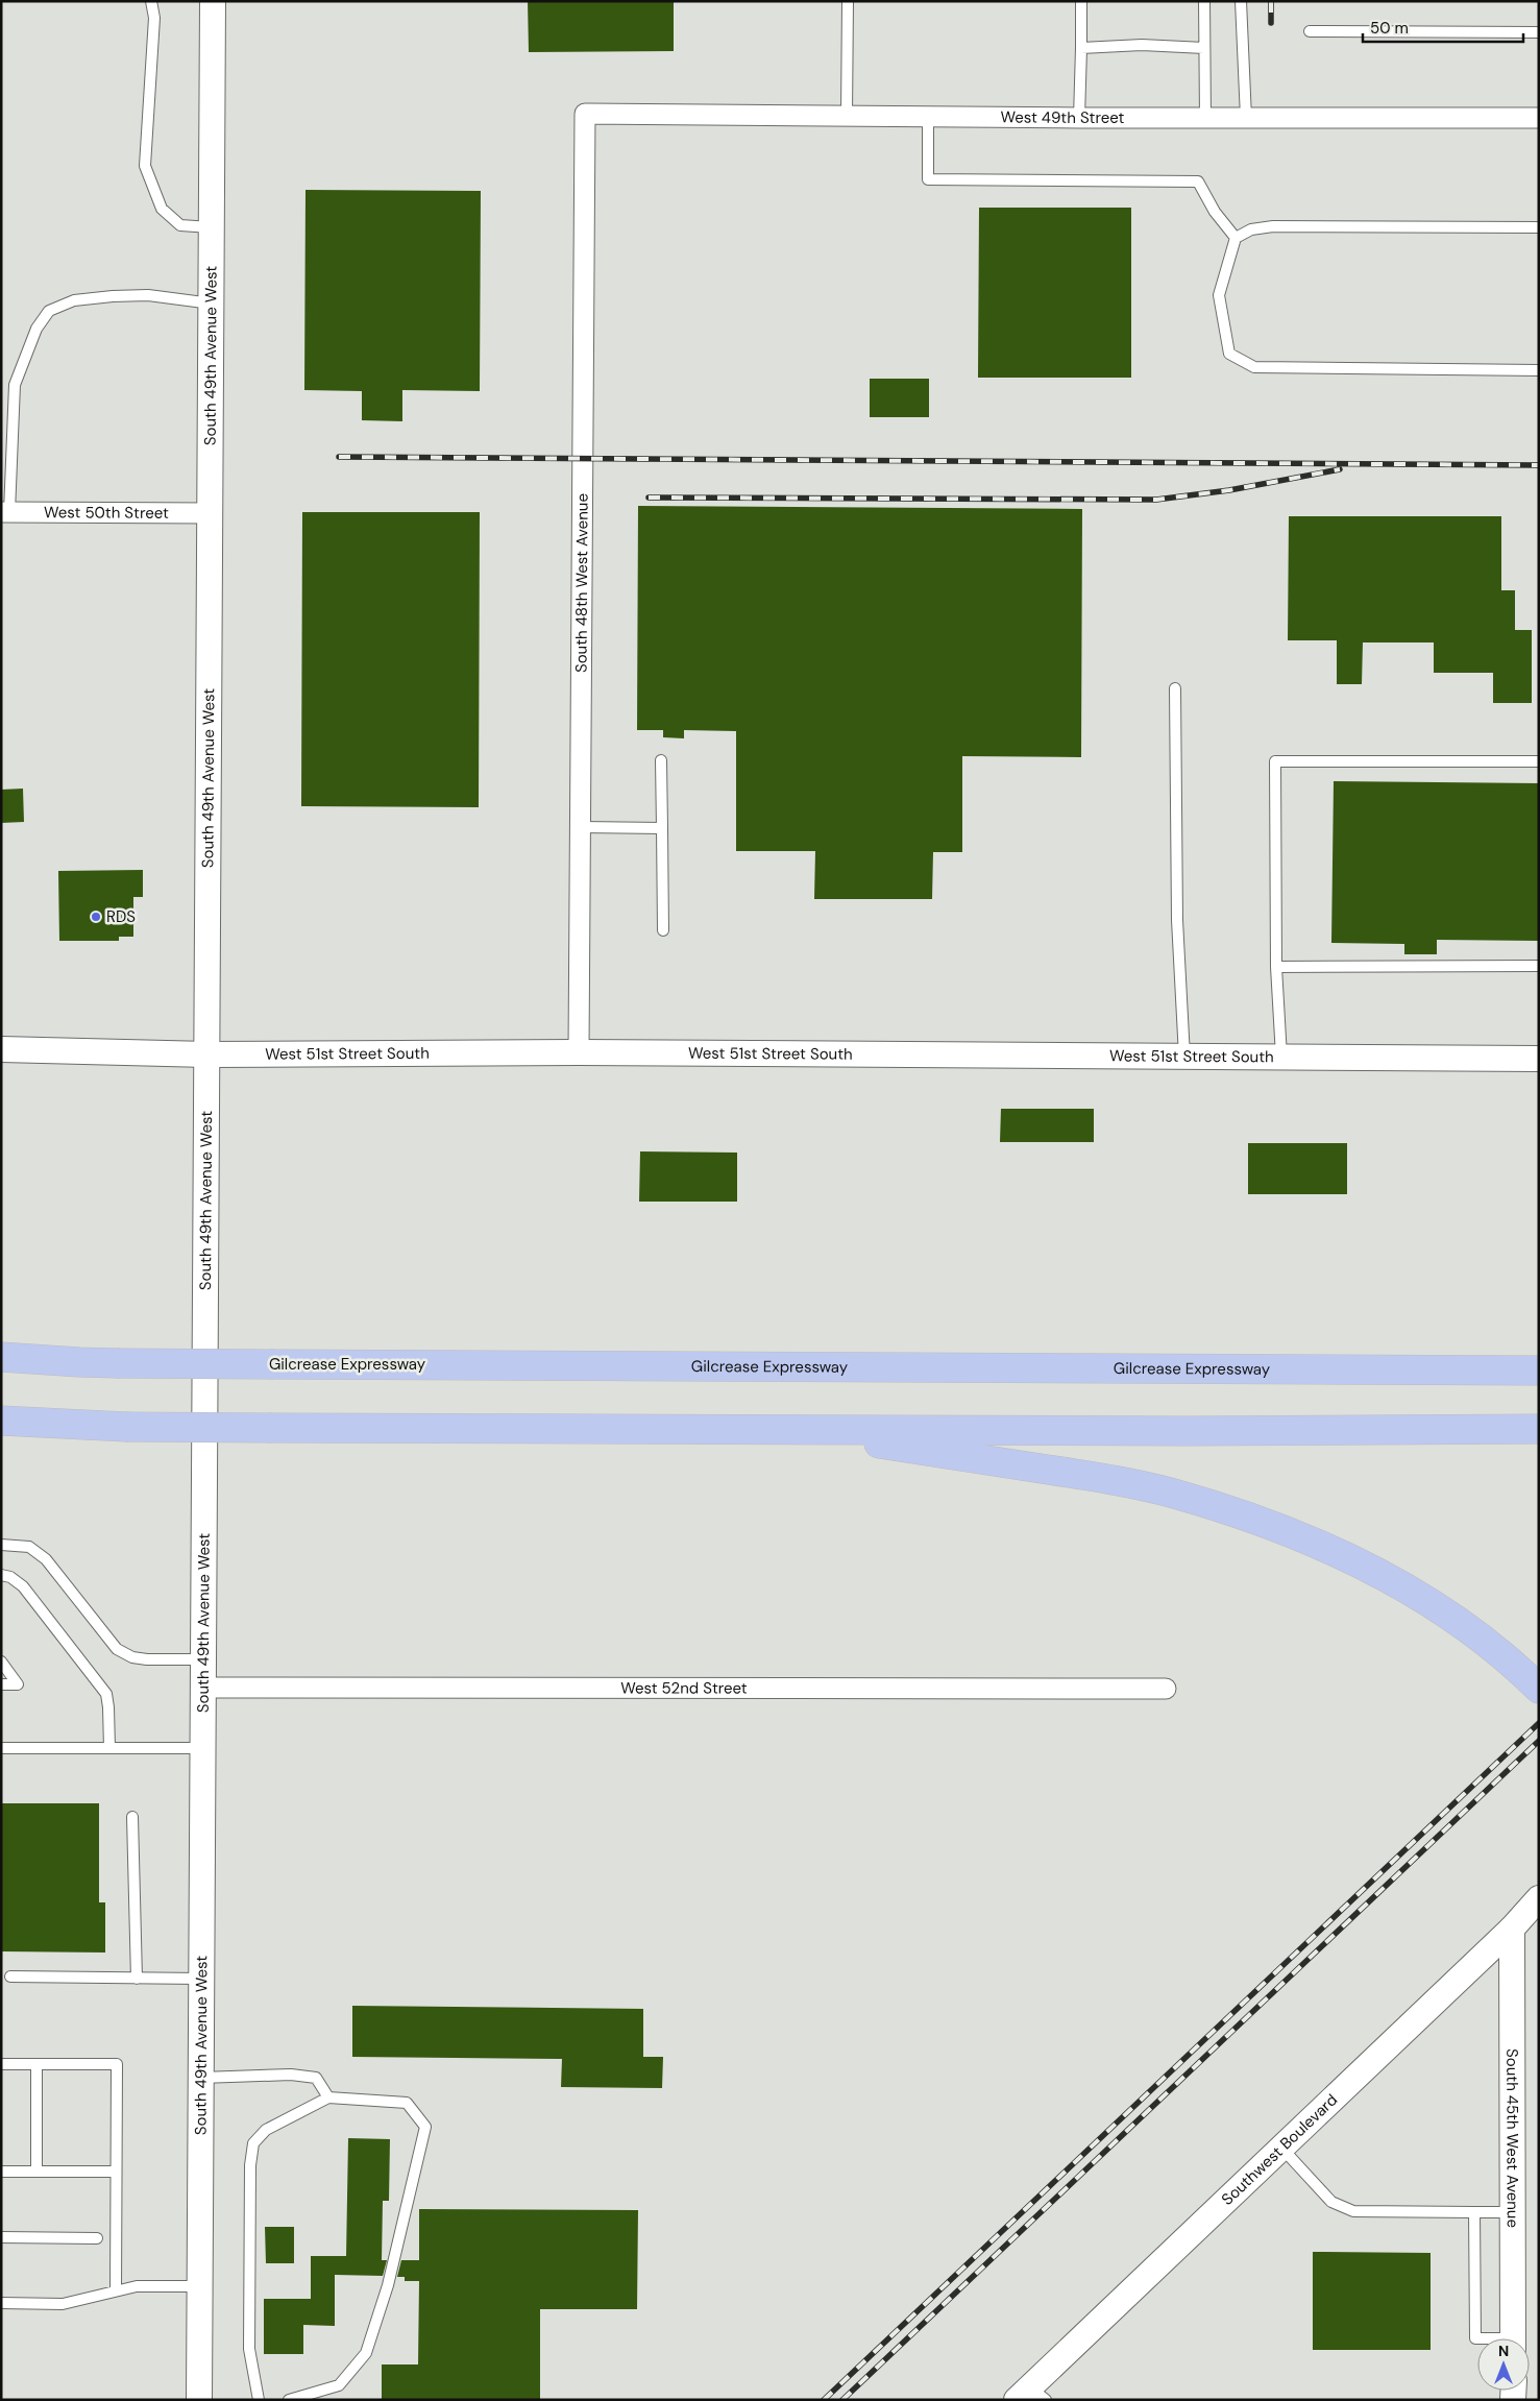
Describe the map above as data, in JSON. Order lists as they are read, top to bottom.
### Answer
{
  "streets": {
    "highway": ["Gilcrease Expressway"],
    "street": [
      "West 49th Street",
      "South 49th Avenue West",
      "West 50th Street",
      "South 48th West Avenue",
      "West 51st Street South",
      "West 52nd Street",
      "South 45th West Avenue",
      "Southwest Boulevard"
    ]
  },
  "crossings": [
    ["West 49th Street", "South 48th West Avenue"],
    ["South 49th Avenue West", "West 50th Street"],
    ["South 49th Avenue West", "West 51st Street South"],
    ["South 49th Avenue West", "West 52nd Street"],
    ["South 48th West Avenue", "West 51st Street South"],
    ["South 45th West Avenue", "Southwest Boulevard"]
  ],
  "places": ["RDS"],
  "scale_bar": "50 m",
  "north": "top"
}
